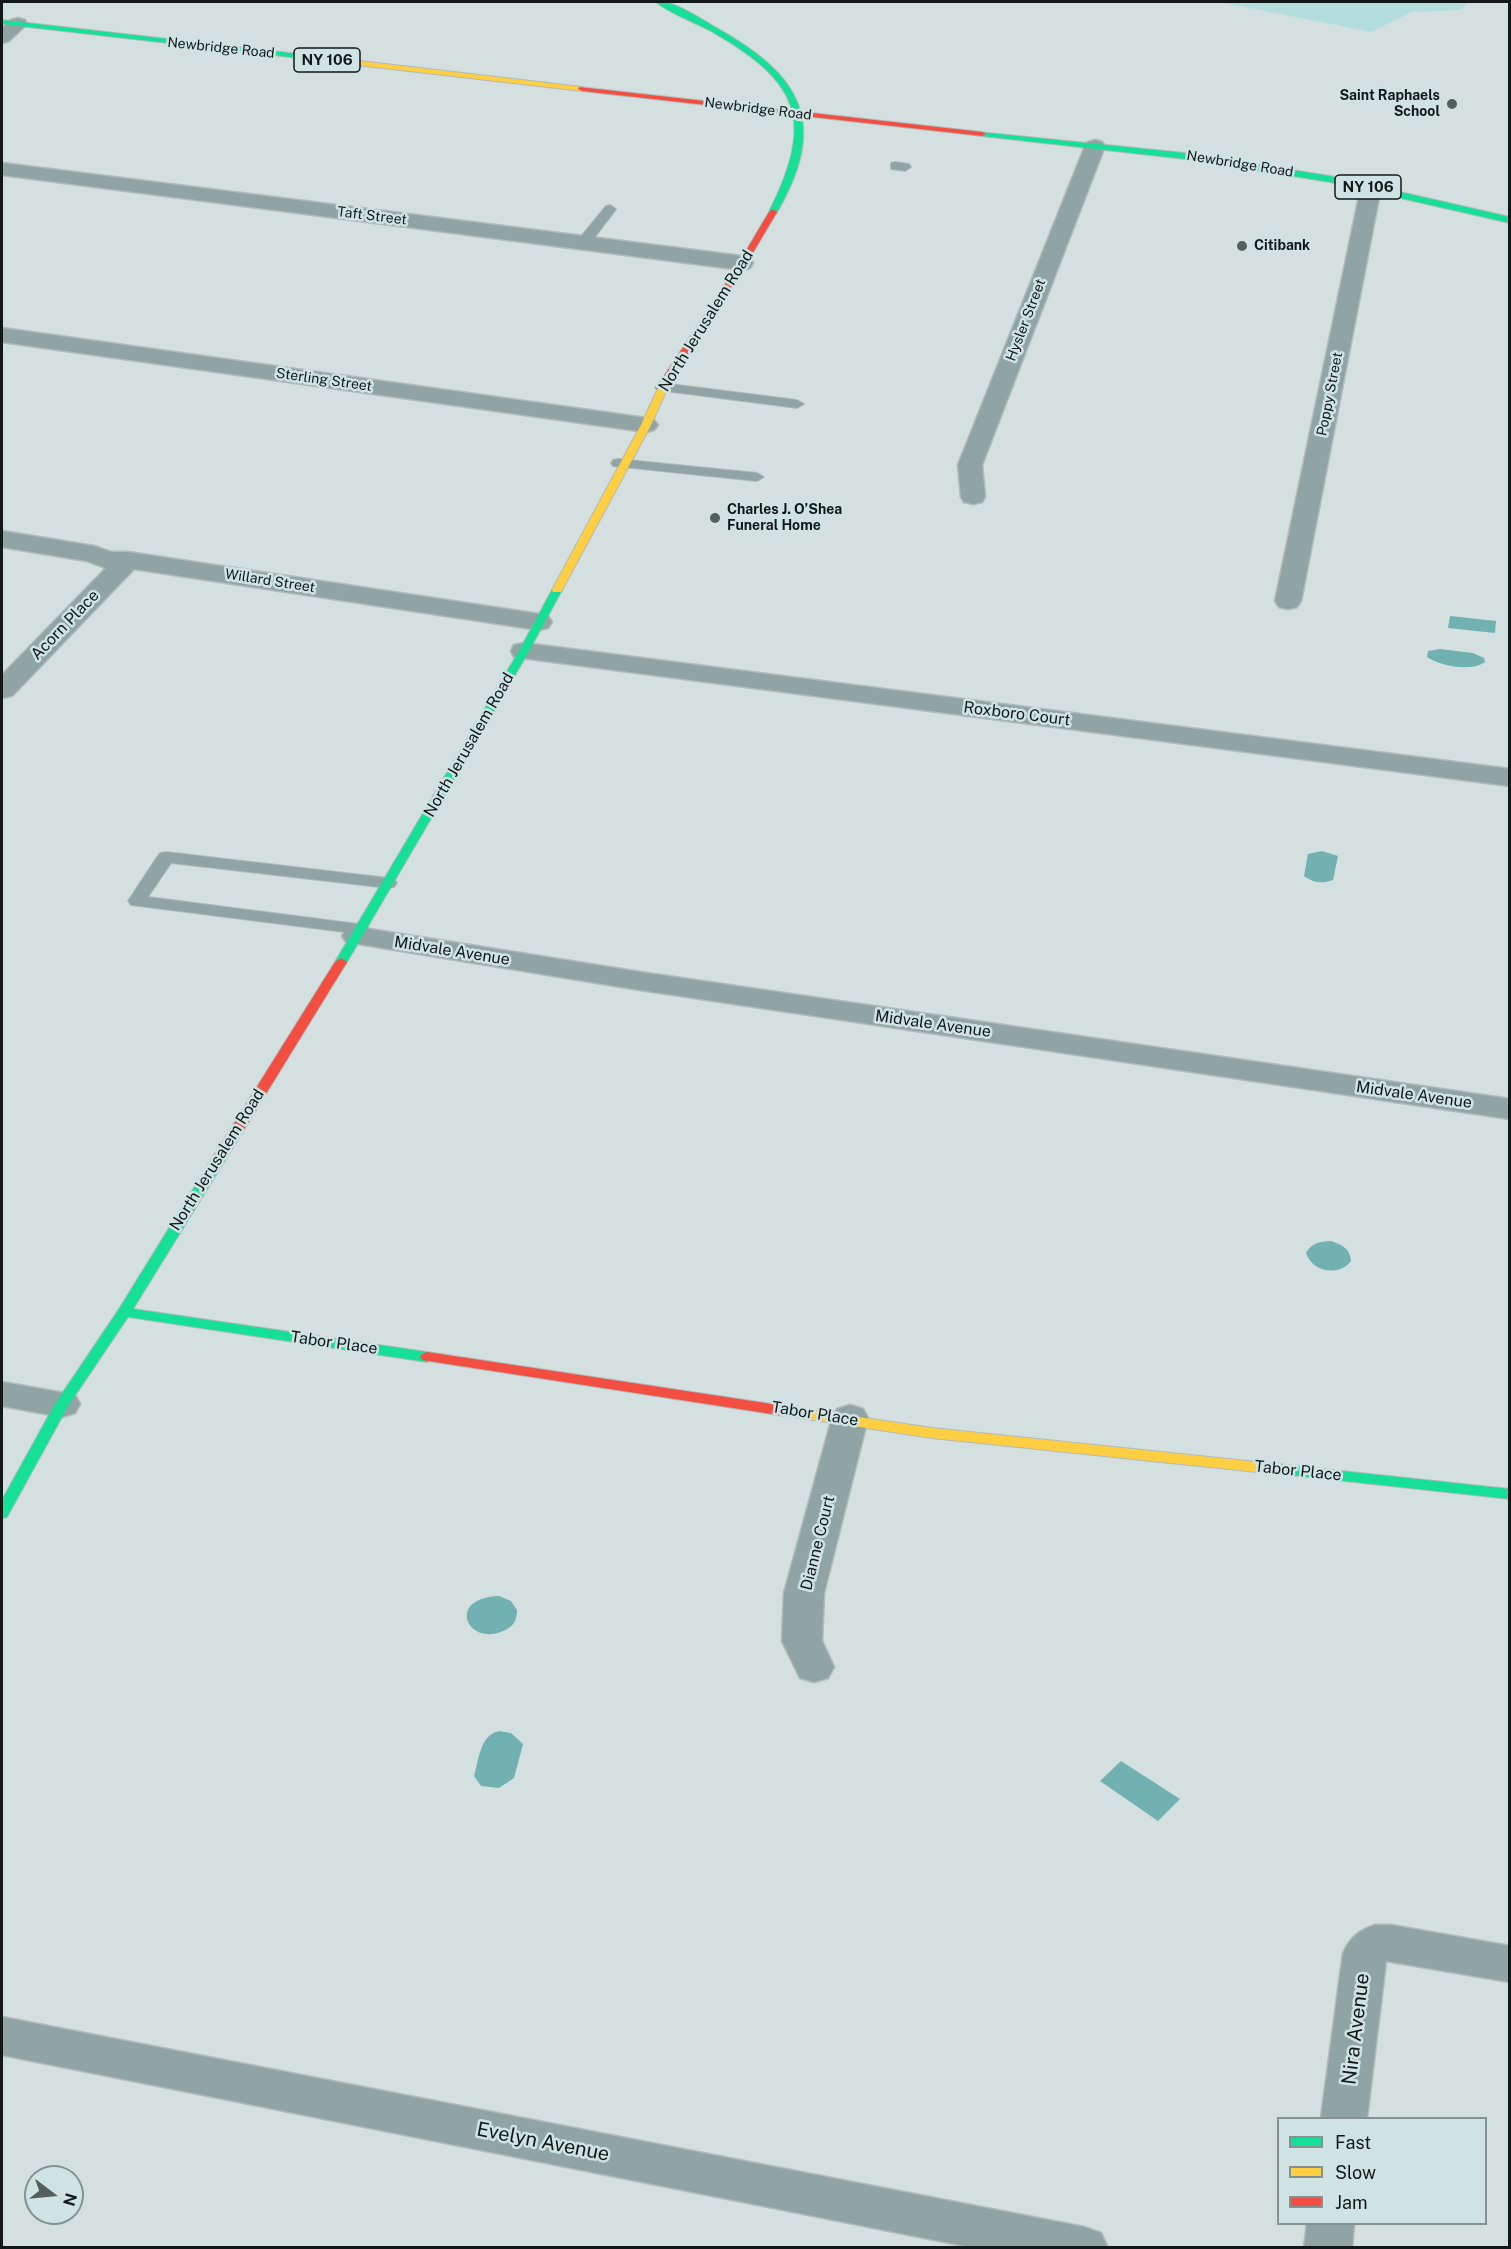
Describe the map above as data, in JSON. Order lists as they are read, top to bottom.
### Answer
{
  "streets": {
    "main road": [
      "Newbridge Road",
      "NY 106",
      "North Jerusalem Road",
      "Tabor Place"
    ],
    "street": [
      "Taft Street",
      "Hysler Street",
      "Sterling Street",
      "Poppy Street",
      "Willard Street",
      "Acorn Place",
      "Roxboro Court",
      "Midvale Avenue",
      "Dianne Court",
      "Nira Avenue",
      "Evelyn Avenue"
    ]
  },
  "crossings": [
    ["Newbridge Road", "Hysler Street"],
    ["Newbridge Road", "North Jerusalem Road"],
    ["Newbridge Road", "Poppy Street"],
    ["Taft Street", "North Jerusalem Road"],
    ["North Jerusalem Road", "Sterling Street"],
    ["North Jerusalem Road", "Willard Street"],
    ["North Jerusalem Road", "Roxboro Court"],
    ["North Jerusalem Road", "Midvale Avenue"],
    ["North Jerusalem Road", "Tabor Place"],
    ["Willard Street", "Acorn Place"],
    ["Tabor Place", "Dianne Court"]
  ],
  "places": ["Saint Raphaels School", "Citibank", "Charles J. O’Shea Funeral Home"],
  "legend": ["Fast", "Slow", "Jam"],
  "north": "right"
}
